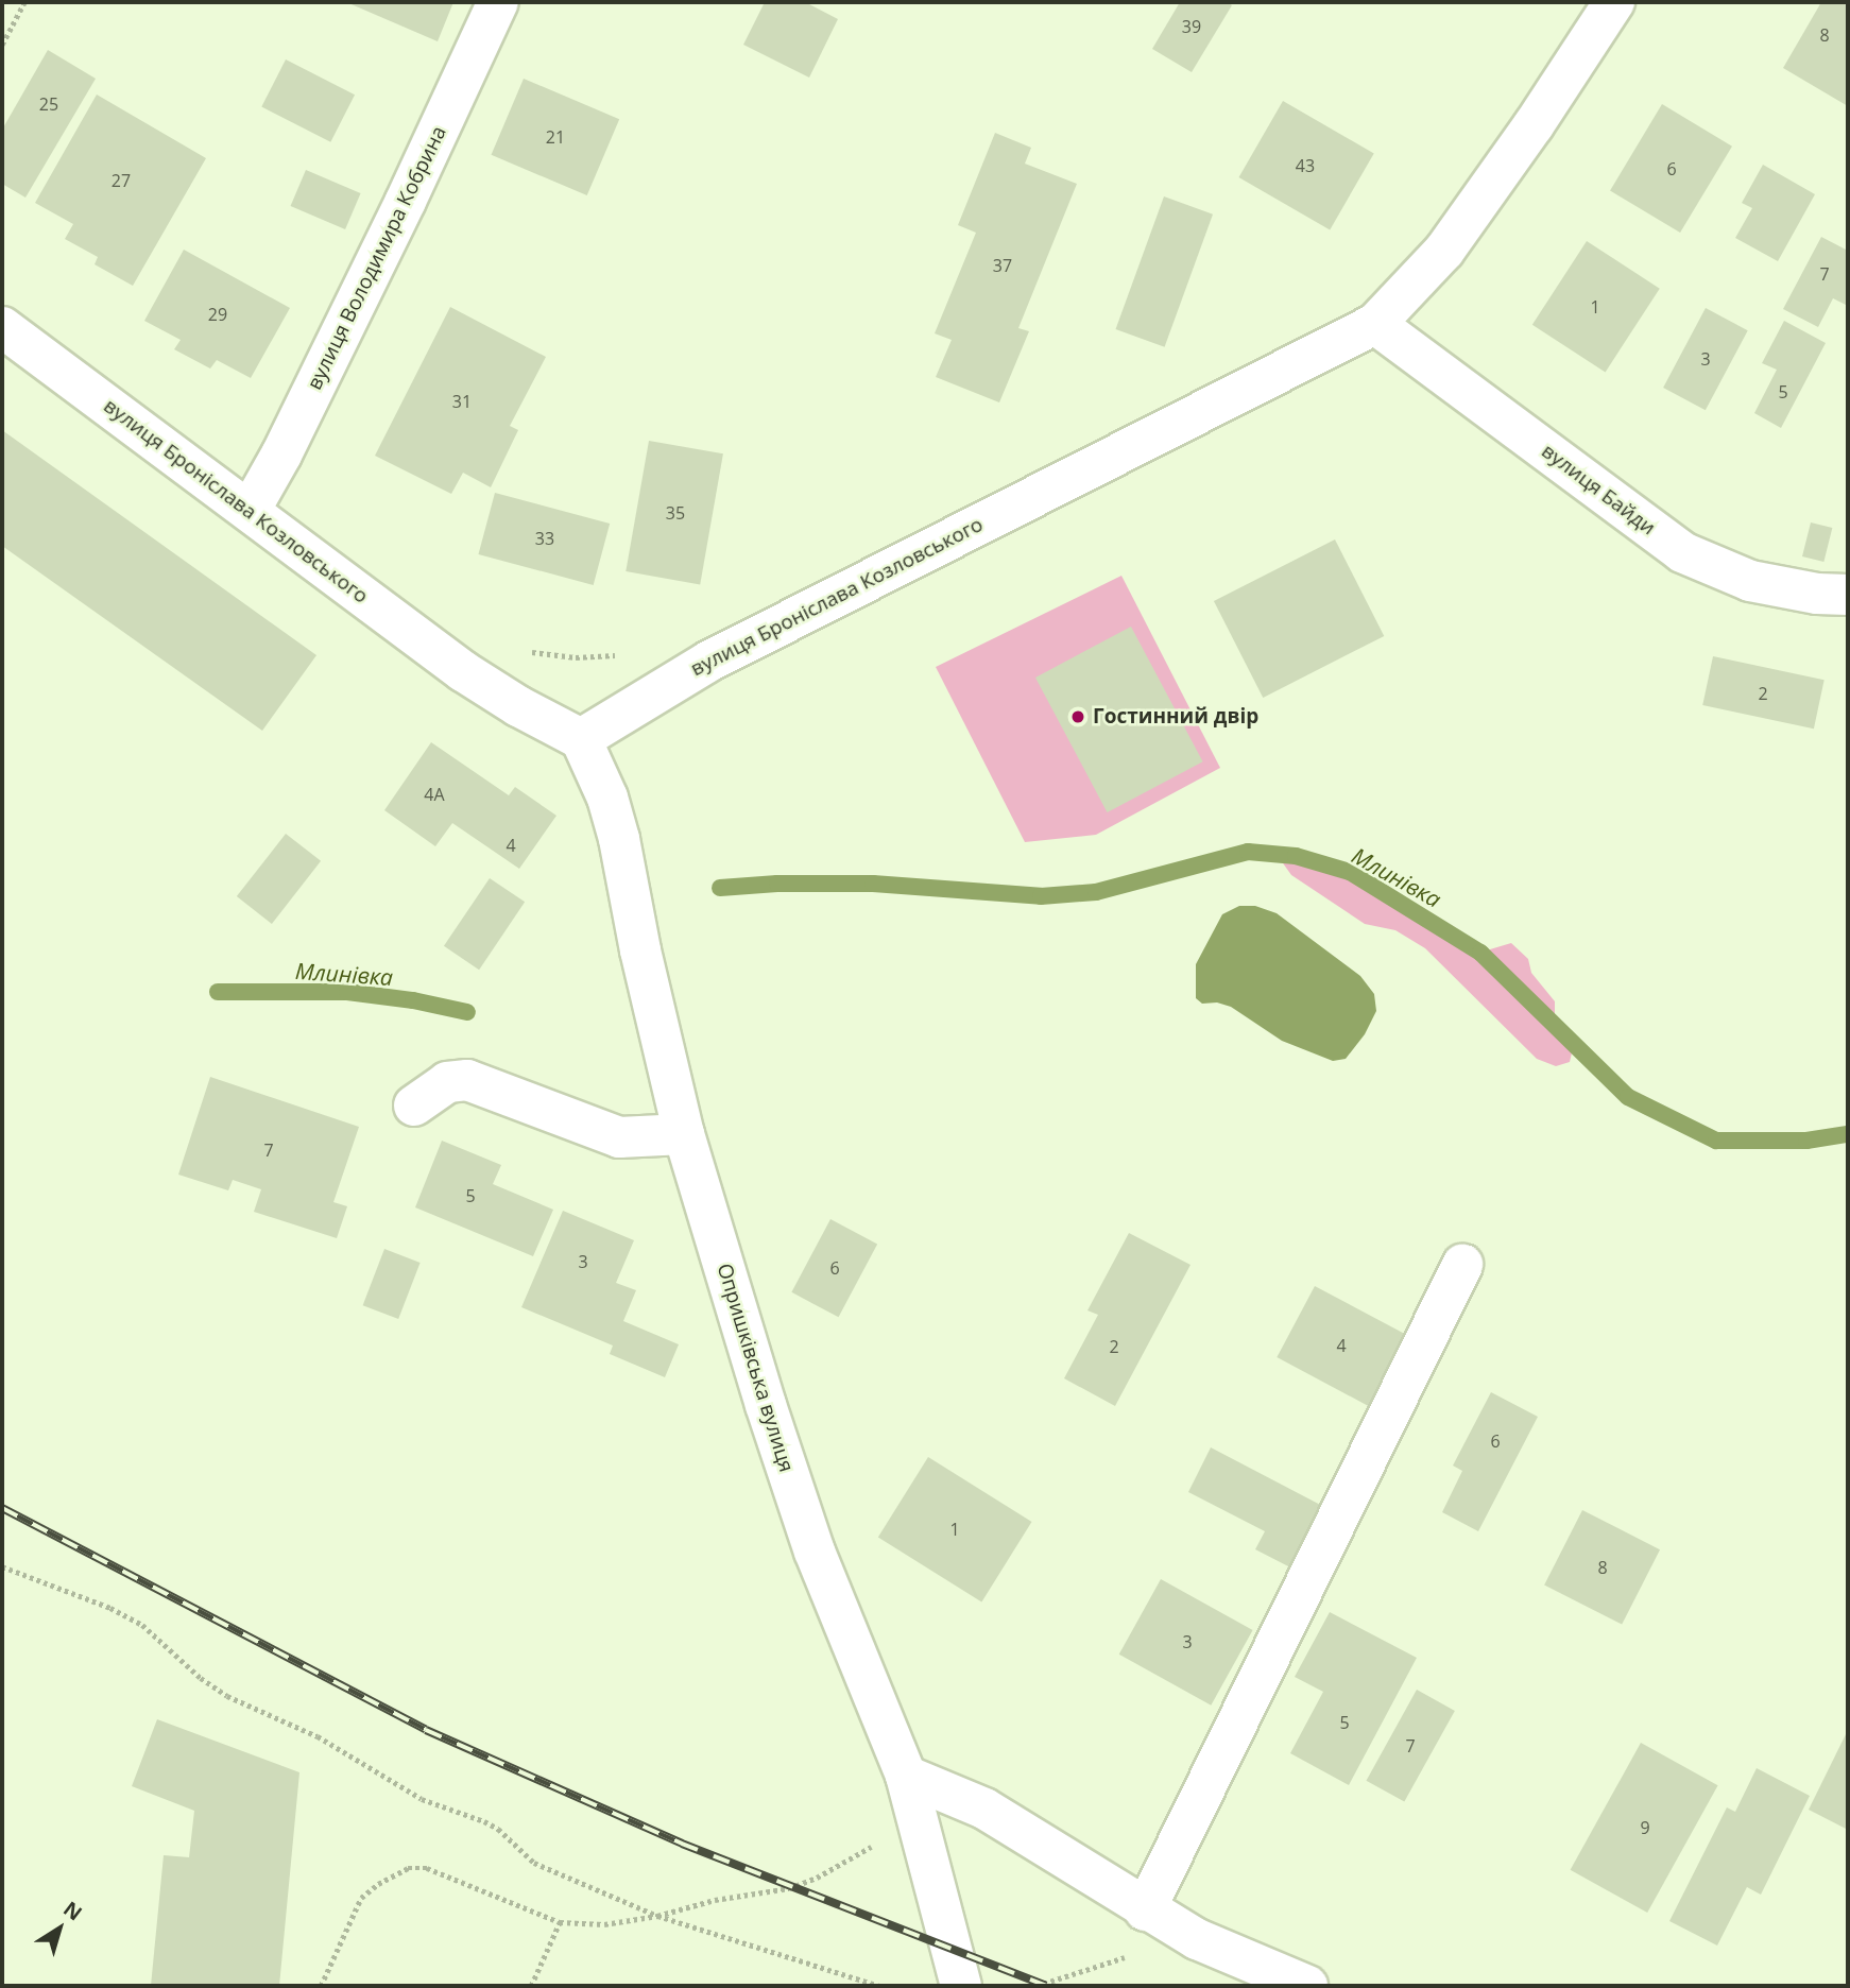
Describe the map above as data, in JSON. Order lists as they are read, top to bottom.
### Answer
{
  "streets": {
    "street": [
      "вулиця Володимира Кобрина",
      "вулиця Байди",
      "вулиця Броніслава Козловського",
      "Опришківська вулиця"
    ]
  },
  "crossings": [
    ["вулиця Володимира Кобрина", "вулиця Броніслава Козловського"],
    ["вулиця Байди", "вулиця Броніслава Козловського"],
    ["вулиця Броніслава Козловського", "Опришківська вулиця"]
  ],
  "water": ["Млинівка"],
  "places": ["Гостинний двір"],
  "house_numbers": [
    "39",
    "8",
    "25",
    "21",
    "43",
    "6",
    "27",
    "37",
    "7",
    "1",
    "29",
    "3",
    "5",
    "31",
    "35",
    "33",
    "2",
    "4А",
    "4",
    "7",
    "5",
    "3",
    "6",
    "4",
    "2",
    "6",
    "1",
    "8",
    "3",
    "5",
    "7",
    "9"
  ],
  "north": "top right"
}
